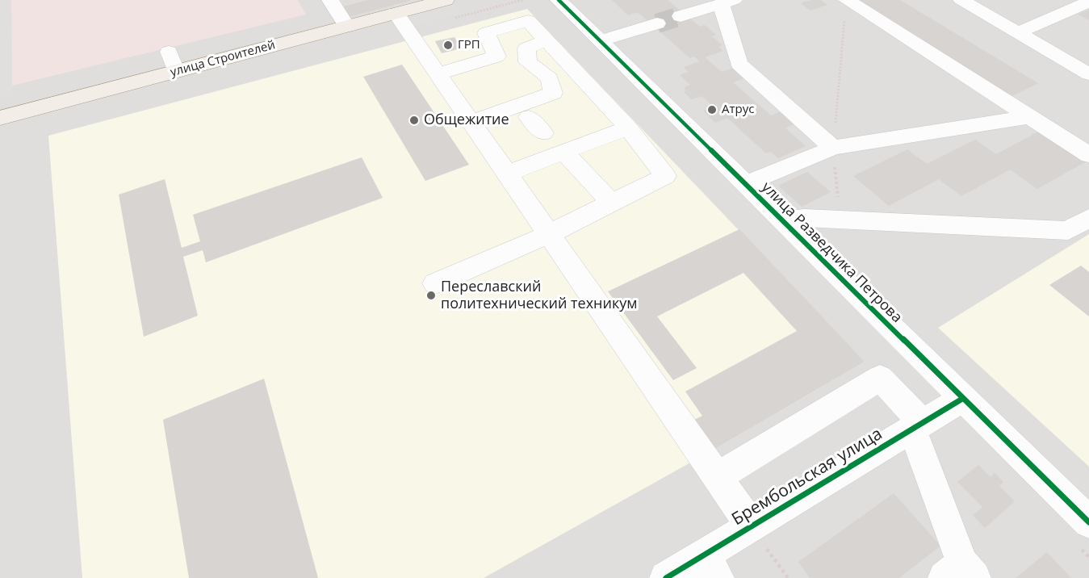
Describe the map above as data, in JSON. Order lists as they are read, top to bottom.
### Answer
{
  "streets": {
    "main road": ["улица Строителей"],
    "street": ["улица Разведчика Петрова", "Брембольская улица"]
  },
  "crossings": [
    ["улица Разведчика Петрова", "Брембольская улица"]
  ],
  "places": [
    "ГРП",
    "Атрус",
    "Общежитие",
    "Переславский политехнический техникум"
  ]
}
